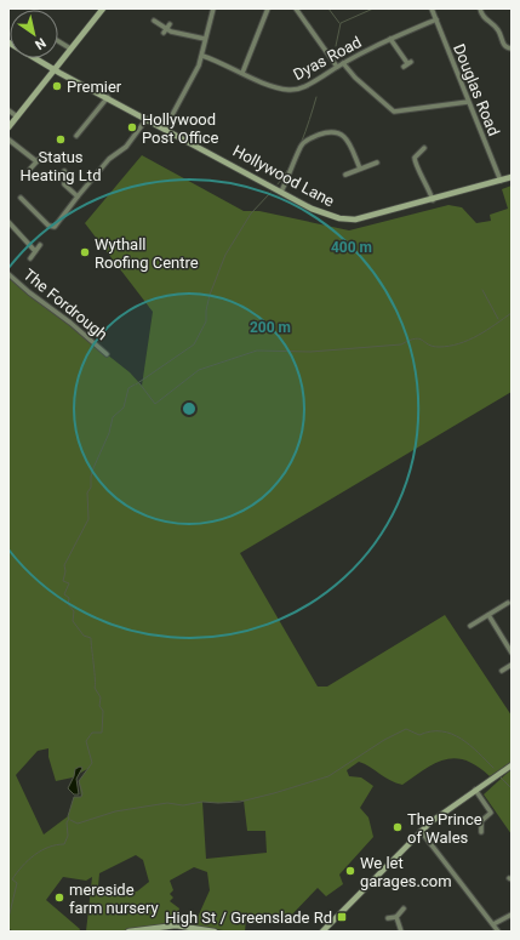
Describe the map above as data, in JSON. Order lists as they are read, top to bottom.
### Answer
{
  "streets": {
    "street": [
      "Dyas Road",
      "Douglas Road",
      "Hollywood Lane",
      "The Fordrough"
    ]
  },
  "crossings": [
    ["Dyas Road", "Douglas Road"],
    ["Douglas Road", "Hollywood Lane"]
  ],
  "places": {
    "other": [
      "Premier",
      "Hollywood Post Office",
      "Status Heating Ltd",
      "Wythall Roofing Centre",
      "The Prince of Wales",
      "We let garages.com",
      "mereside farm nursery"
    ],
    "transit": ["High St / Greenslade Rd"]
  },
  "north": "bottom right",
  "rings": ["400 m", "200 m"]
}
